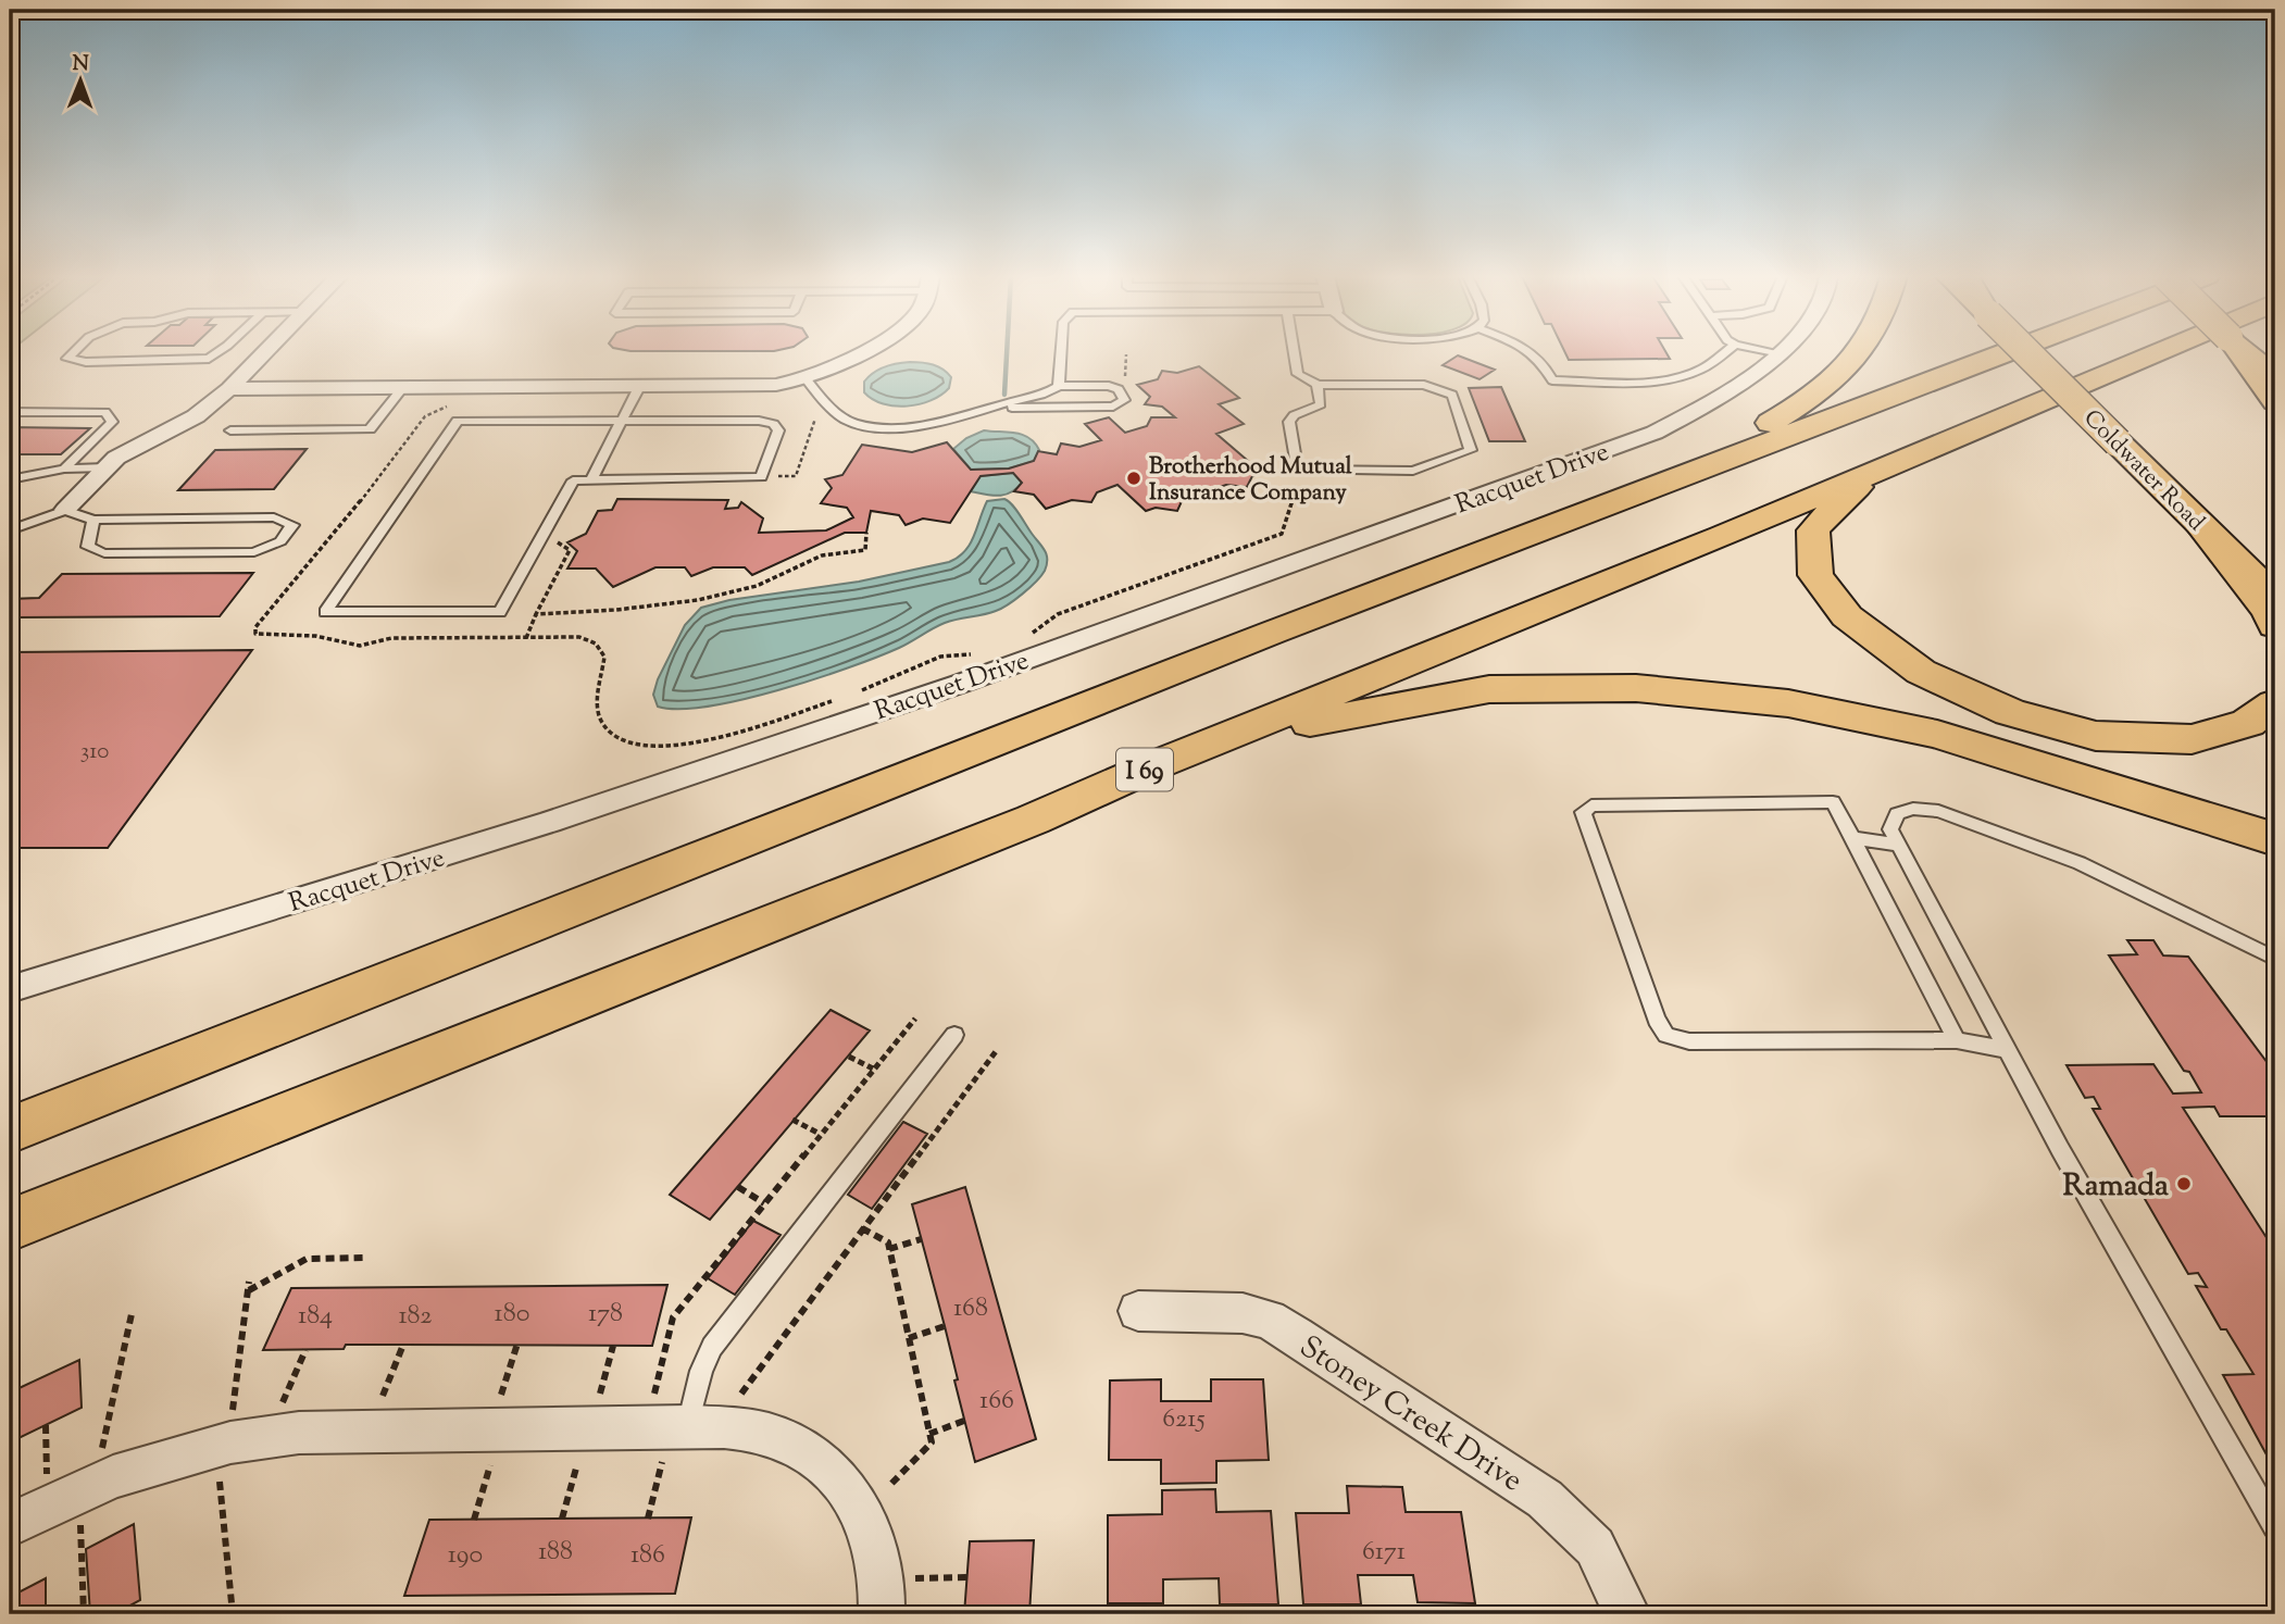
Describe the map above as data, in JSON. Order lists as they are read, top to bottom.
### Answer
{
  "streets": {
    "main road": ["Coldwater Road", "I 69"],
    "street": ["Racquet Drive", "Stoney Creek Drive"]
  },
  "places": ["Brotherhood Mutual Insurance Company", "Ramada"],
  "house_numbers": [
    "310",
    "168",
    "180",
    "178",
    "184",
    "182",
    "166",
    "6215",
    "188",
    "6171",
    "190",
    "186"
  ],
  "north": "top"
}
